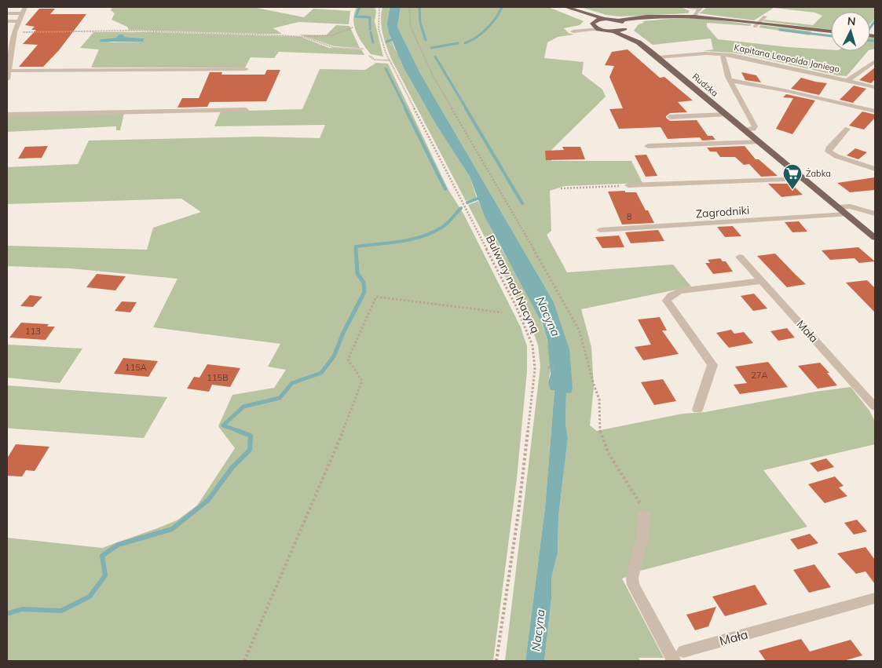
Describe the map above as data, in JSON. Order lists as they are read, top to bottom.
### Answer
{
  "streets": {
    "main road": ["Rudzka"],
    "street": ["Kapitana Leopolda Janiego", "Zagrodniki", "Mała"],
    "path": ["Bulwary nad Nacyną"]
  },
  "crossings": [
    ["Kapitana Leopolda Janiego", "Rudzka"],
    ["Rudzka", "Zagrodniki"]
  ],
  "water": ["Nacyna"],
  "places": {
    "supermarket": ["Żabka"]
  },
  "house_numbers": [
    "8",
    "113",
    "115A",
    "27A",
    "115B"
  ],
  "north": "top"
}
